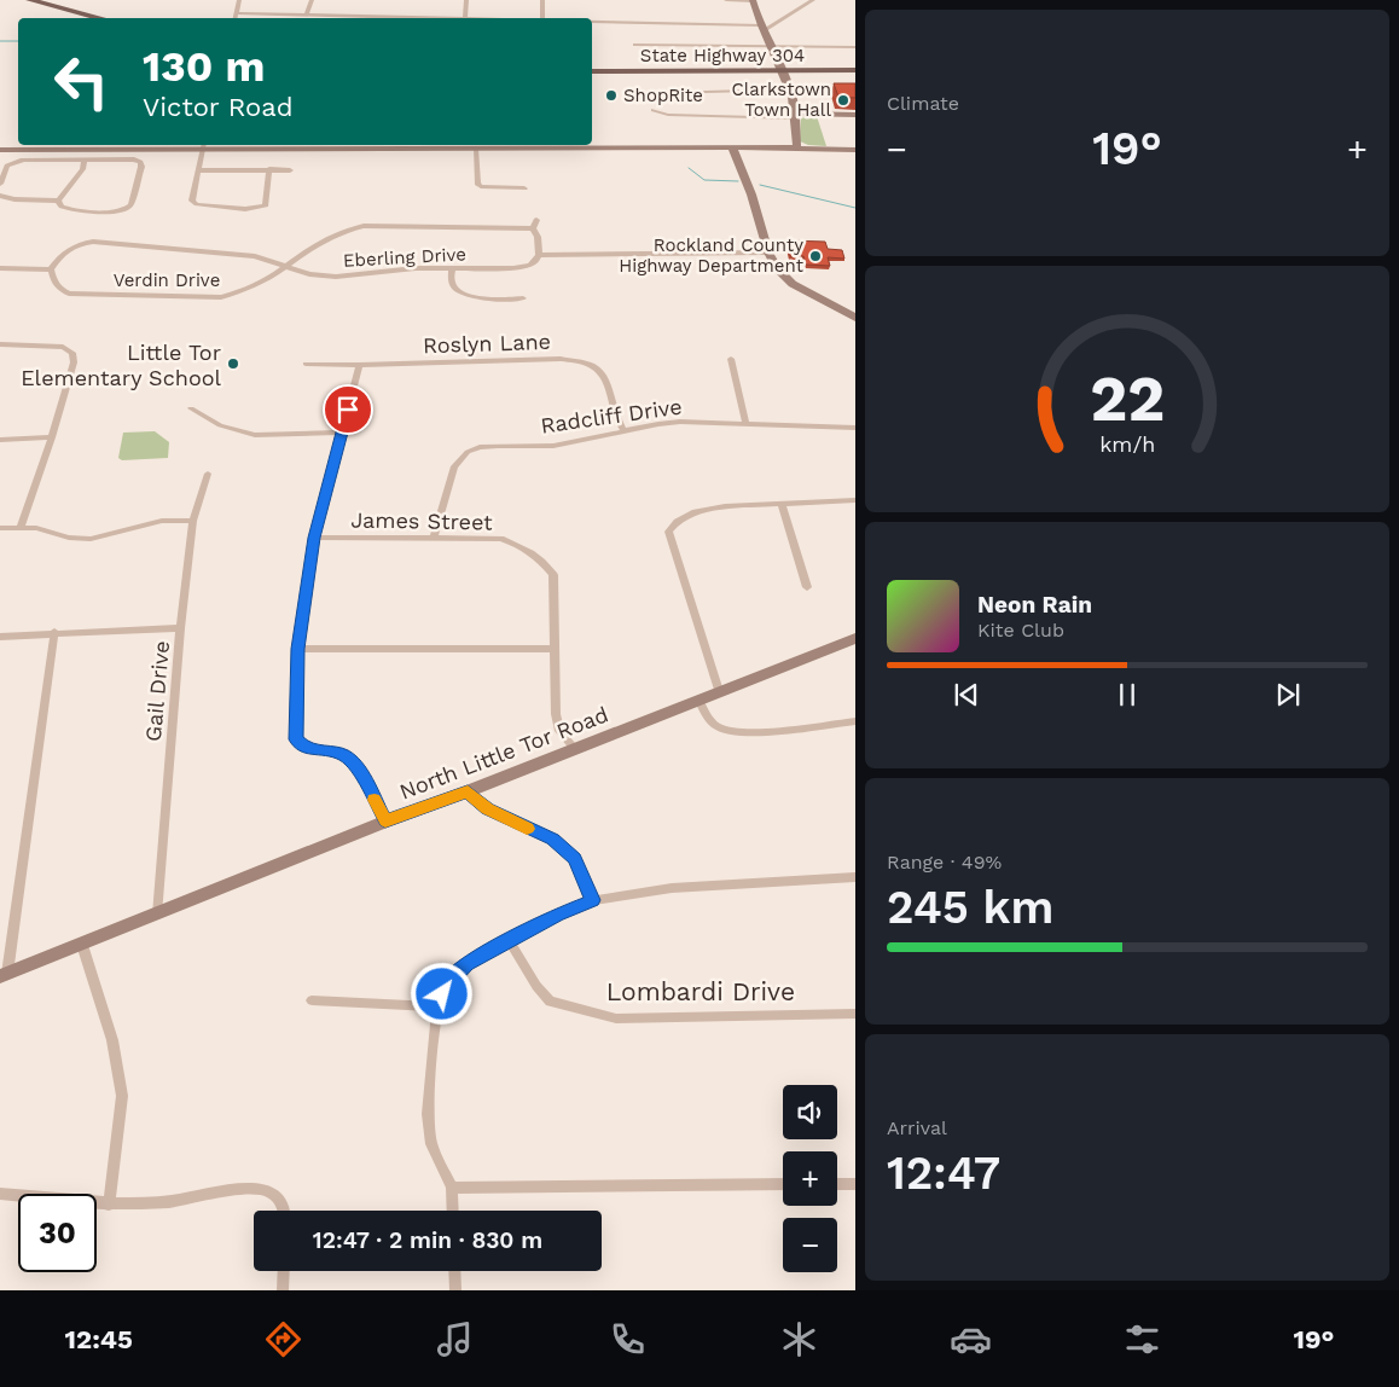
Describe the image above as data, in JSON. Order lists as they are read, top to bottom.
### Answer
{
  "streets": {
    "main road": ["State Highway 304"],
    "street": [
      "Eberling Drive",
      "Verdin Drive",
      "Roslyn Lane",
      "Radcliff Drive",
      "James Street",
      "Gail Drive",
      "North Little Tor Road",
      "Lombardi Drive"
    ]
  },
  "crossings": [
    ["Eberling Drive", "Verdin Drive"],
    ["Roslyn Lane", "Radcliff Drive"],
    ["Radcliff Drive", "James Street"],
    ["James Street", "North Little Tor Road"],
    ["Gail Drive", "North Little Tor Road"]
  ],
  "places": [
    "ShopRite",
    "Clarkstown Town Hall",
    "Rockland County Highway Department",
    "Little Tor Elementary School"
  ],
  "page": {
    "tile": [
      "Climate",
      ["Range · 49%", "245 km"],
      ["Arrival", "12:47"]
    ],
    "turn": ["130 m", "Victor Road"],
    "heat": ["−", "19°", "+"],
    "song": ["Neon Rain", "Kite Club"],
    "map_buttons": ["+", "−"],
    "limit": "30",
    "trip": "12:47 · 2 min · 830 m",
    "tabs": ["12:45", "19°"],
    "gauge": ["22", "km/h"]
  }
}
